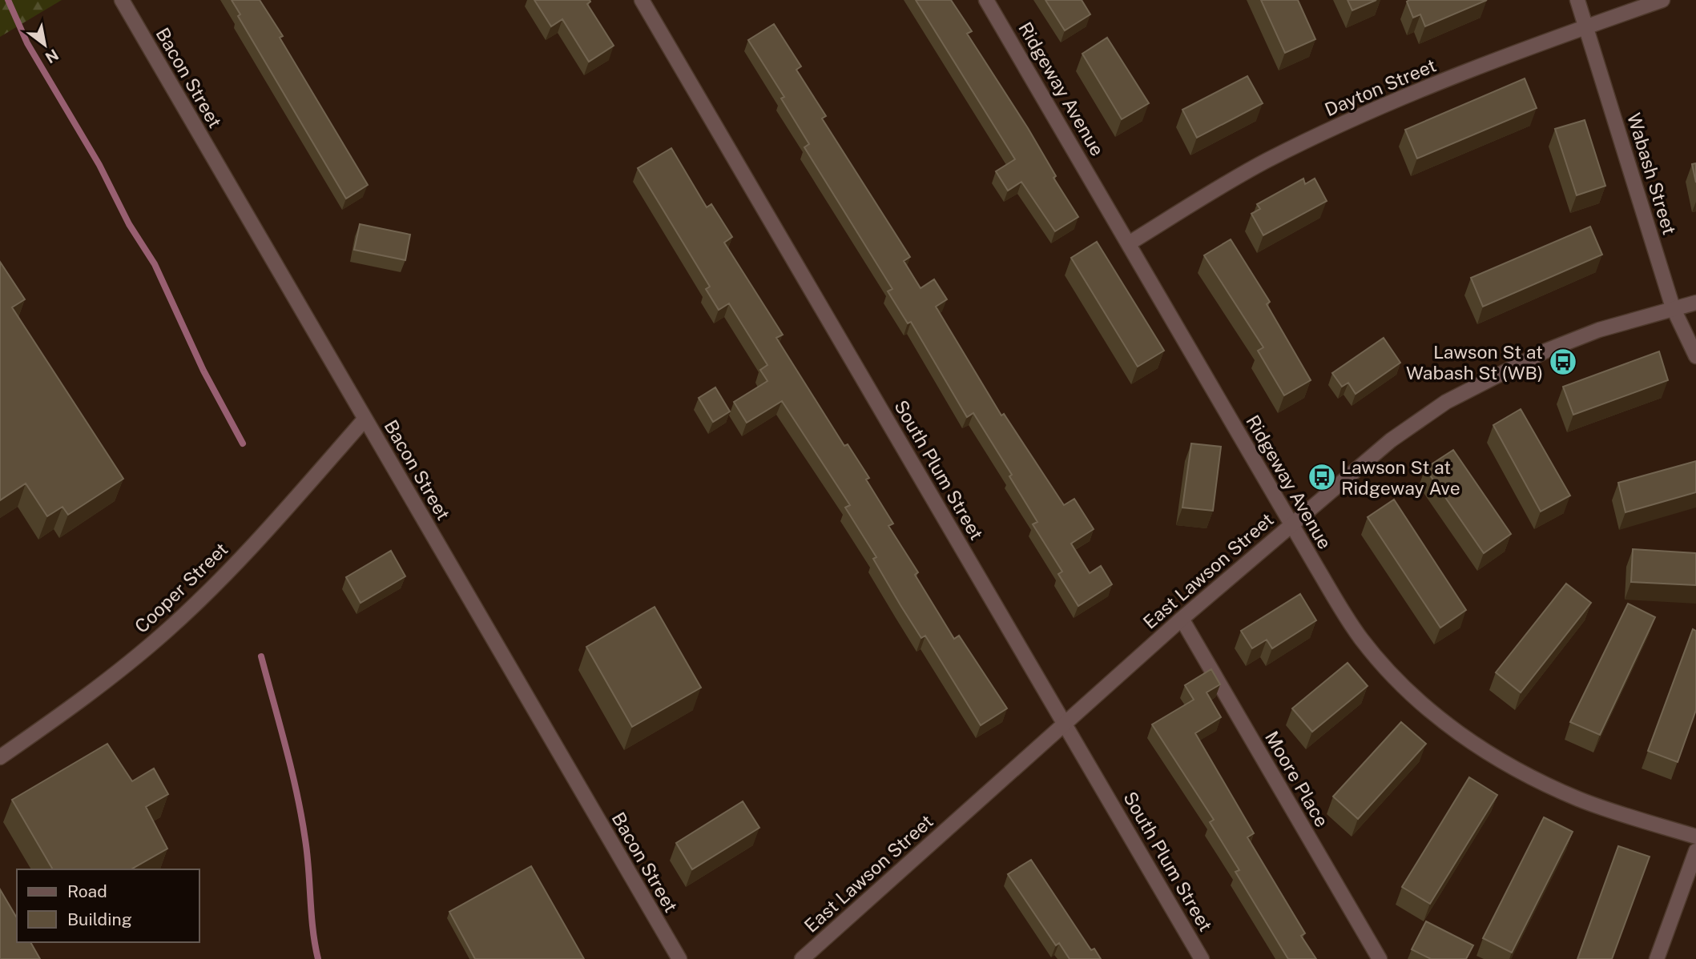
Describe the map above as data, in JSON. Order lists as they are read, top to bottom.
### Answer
{
  "streets": {
    "street": [
      "Bacon Street",
      "Dayton Street",
      "Ridgeway Avenue",
      "Wabash Street",
      "South Plum Street",
      "East Lawson Street",
      "Cooper Street",
      "Moore Place"
    ]
  },
  "crossings": [
    ["Bacon Street", "Cooper Street"],
    ["Dayton Street", "Ridgeway Avenue"],
    ["Dayton Street", "Wabash Street"],
    ["Ridgeway Avenue", "East Lawson Street"],
    ["Wabash Street", "East Lawson Street"],
    ["South Plum Street", "East Lawson Street"],
    ["East Lawson Street", "Moore Place"]
  ],
  "places": {
    "bus stop": ["Lawson St at Wabash St (WB)", "Lawson St at Ridgeway Ave"]
  },
  "legend": ["Road", "Building"],
  "north": "bottom right"
}
